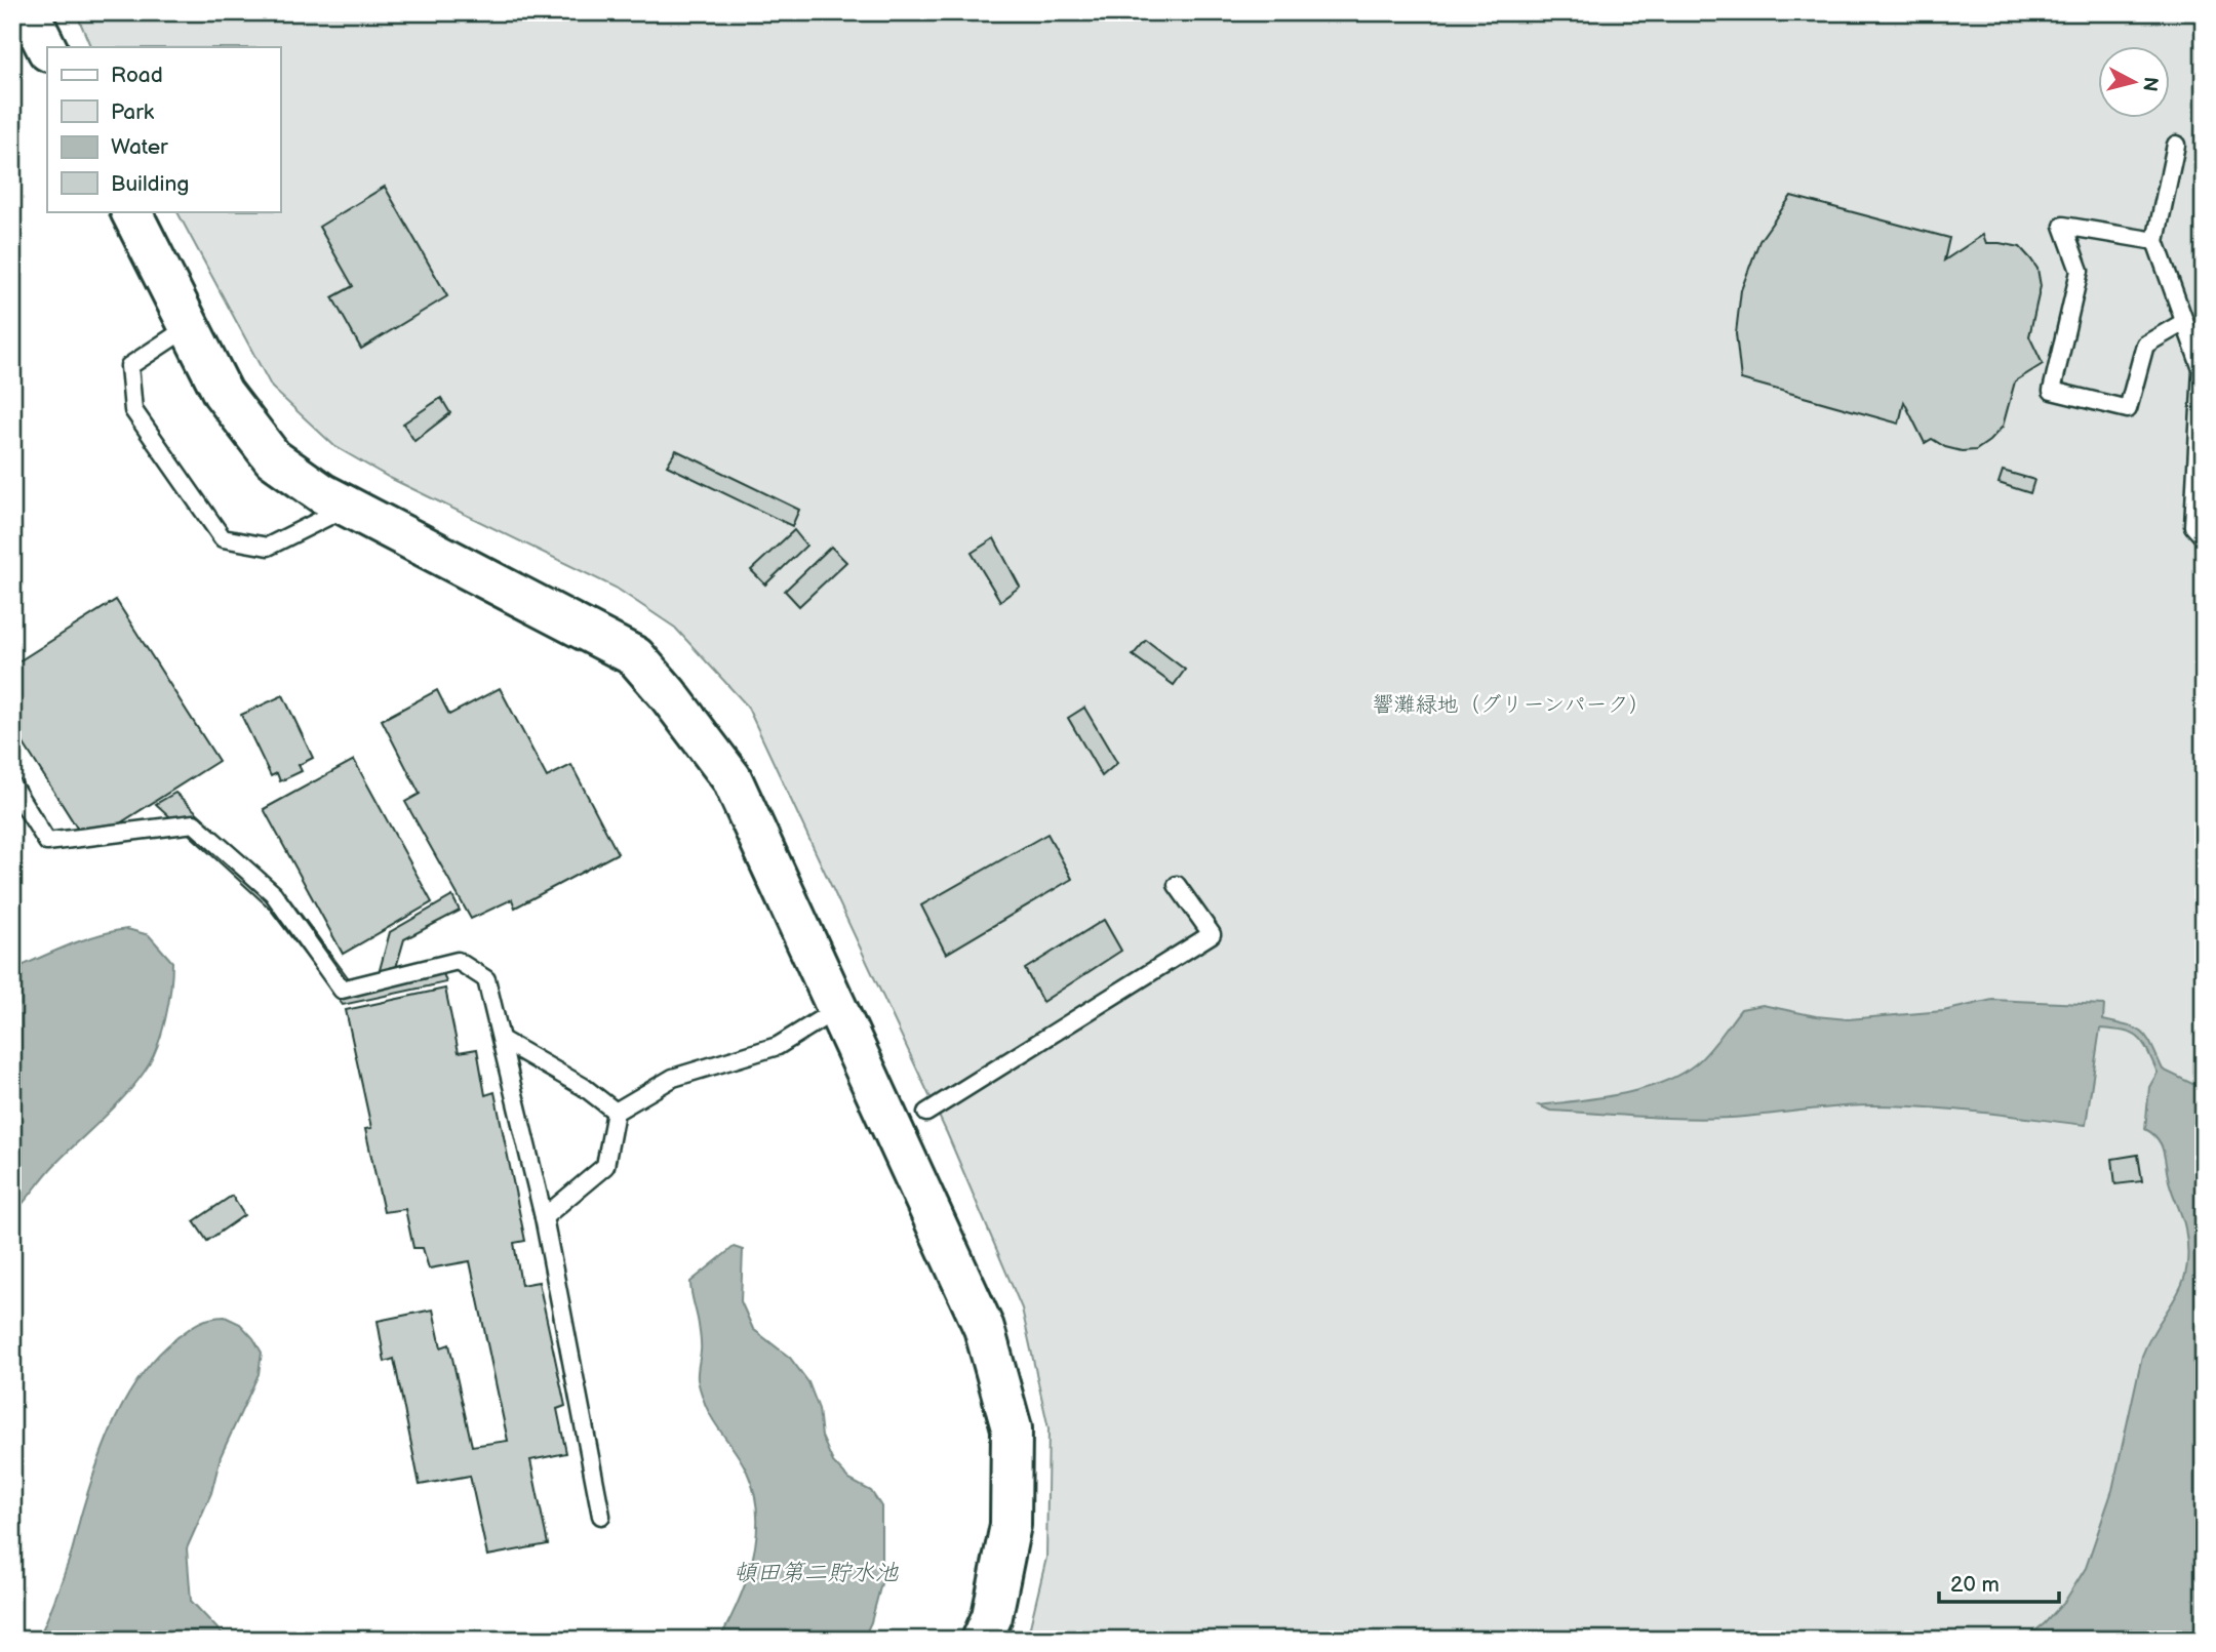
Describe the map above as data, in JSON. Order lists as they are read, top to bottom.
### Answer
{
  "water": ["頓田第二貯水池"],
  "parks": ["響灘緑地（グリーンパーク）"],
  "legend": [
    "Road",
    "Park",
    "Water",
    "Building"
  ],
  "scale_bar": "20 m",
  "north": "right"
}
